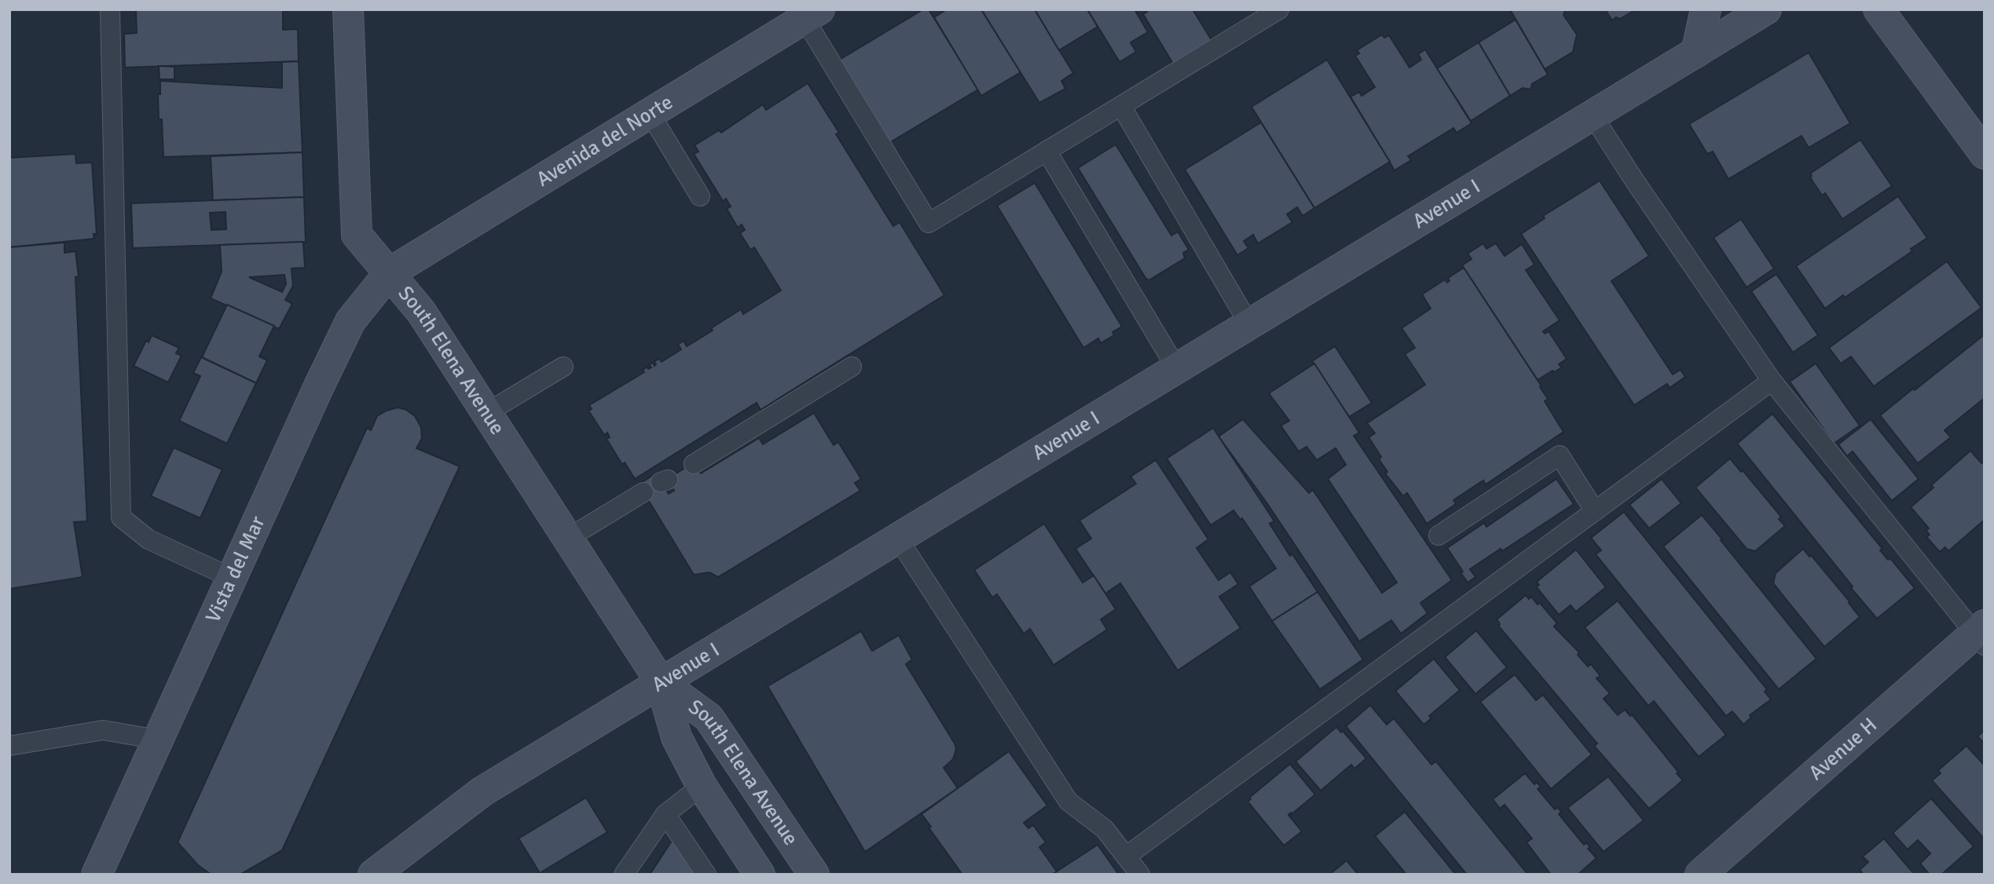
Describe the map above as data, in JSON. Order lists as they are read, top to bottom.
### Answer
{
  "streets": {
    "street": [
      "Avenida del Norte",
      "Avenue I",
      "South Elena Avenue",
      "Vista del Mar",
      "Avenue H"
    ]
  },
  "crossings": [
    ["Avenida del Norte", "South Elena Avenue"],
    ["Avenida del Norte", "Vista del Mar"],
    ["Avenue I", "South Elena Avenue"],
    ["South Elena Avenue", "Vista del Mar"]
  ]
}
